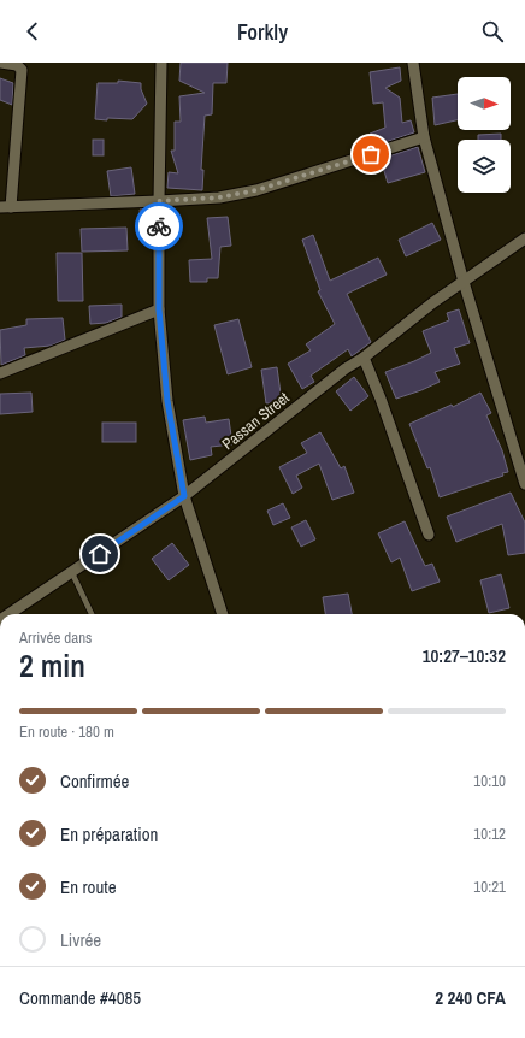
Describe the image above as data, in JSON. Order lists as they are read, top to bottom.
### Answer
{
  "streets": {
    "street": ["Passan Street"]
  },
  "north": "right",
  "page": {
    "header": "Forkly",
    "heading": ["2 min", "Arrivée dans", "10:27–10:32"],
    "panel": ["Commande #4085", "2 240 CFA"],
    "bar": "En route · 180 m",
    "list": [
      ["Confirmée", "10:10"],
      ["En préparation", "10:12"],
      ["En route", "10:21"],
      "Livrée"
    ]
  }
}
